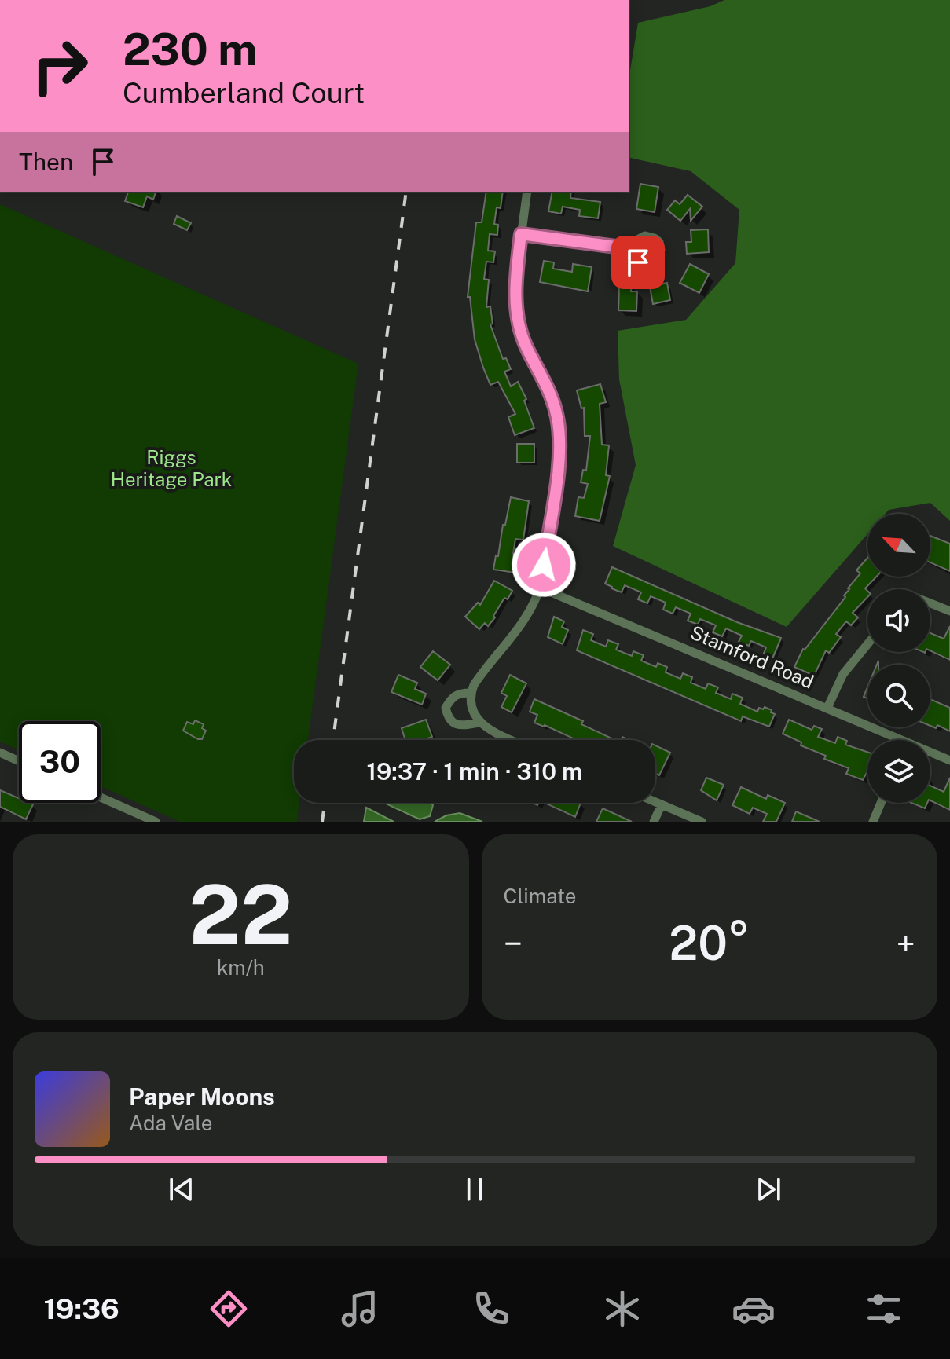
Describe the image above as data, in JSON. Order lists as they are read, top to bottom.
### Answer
{
  "streets": {
    "street": ["Stamford Road"]
  },
  "parks": ["Riggs Heritage Park"],
  "north": "top left",
  "page": {
    "turn": ["230 m", "Cumberland Court"],
    "then": "Then",
    "limit": "30",
    "trip": "19:37 · 1 min · 310 m",
    "tile": [
      ["22", "km/h"],
      "Climate"
    ],
    "heat": ["−", "20°", "+"],
    "song": ["Paper Moons", "Ada Vale"],
    "tabs": "19:36"
  }
}
